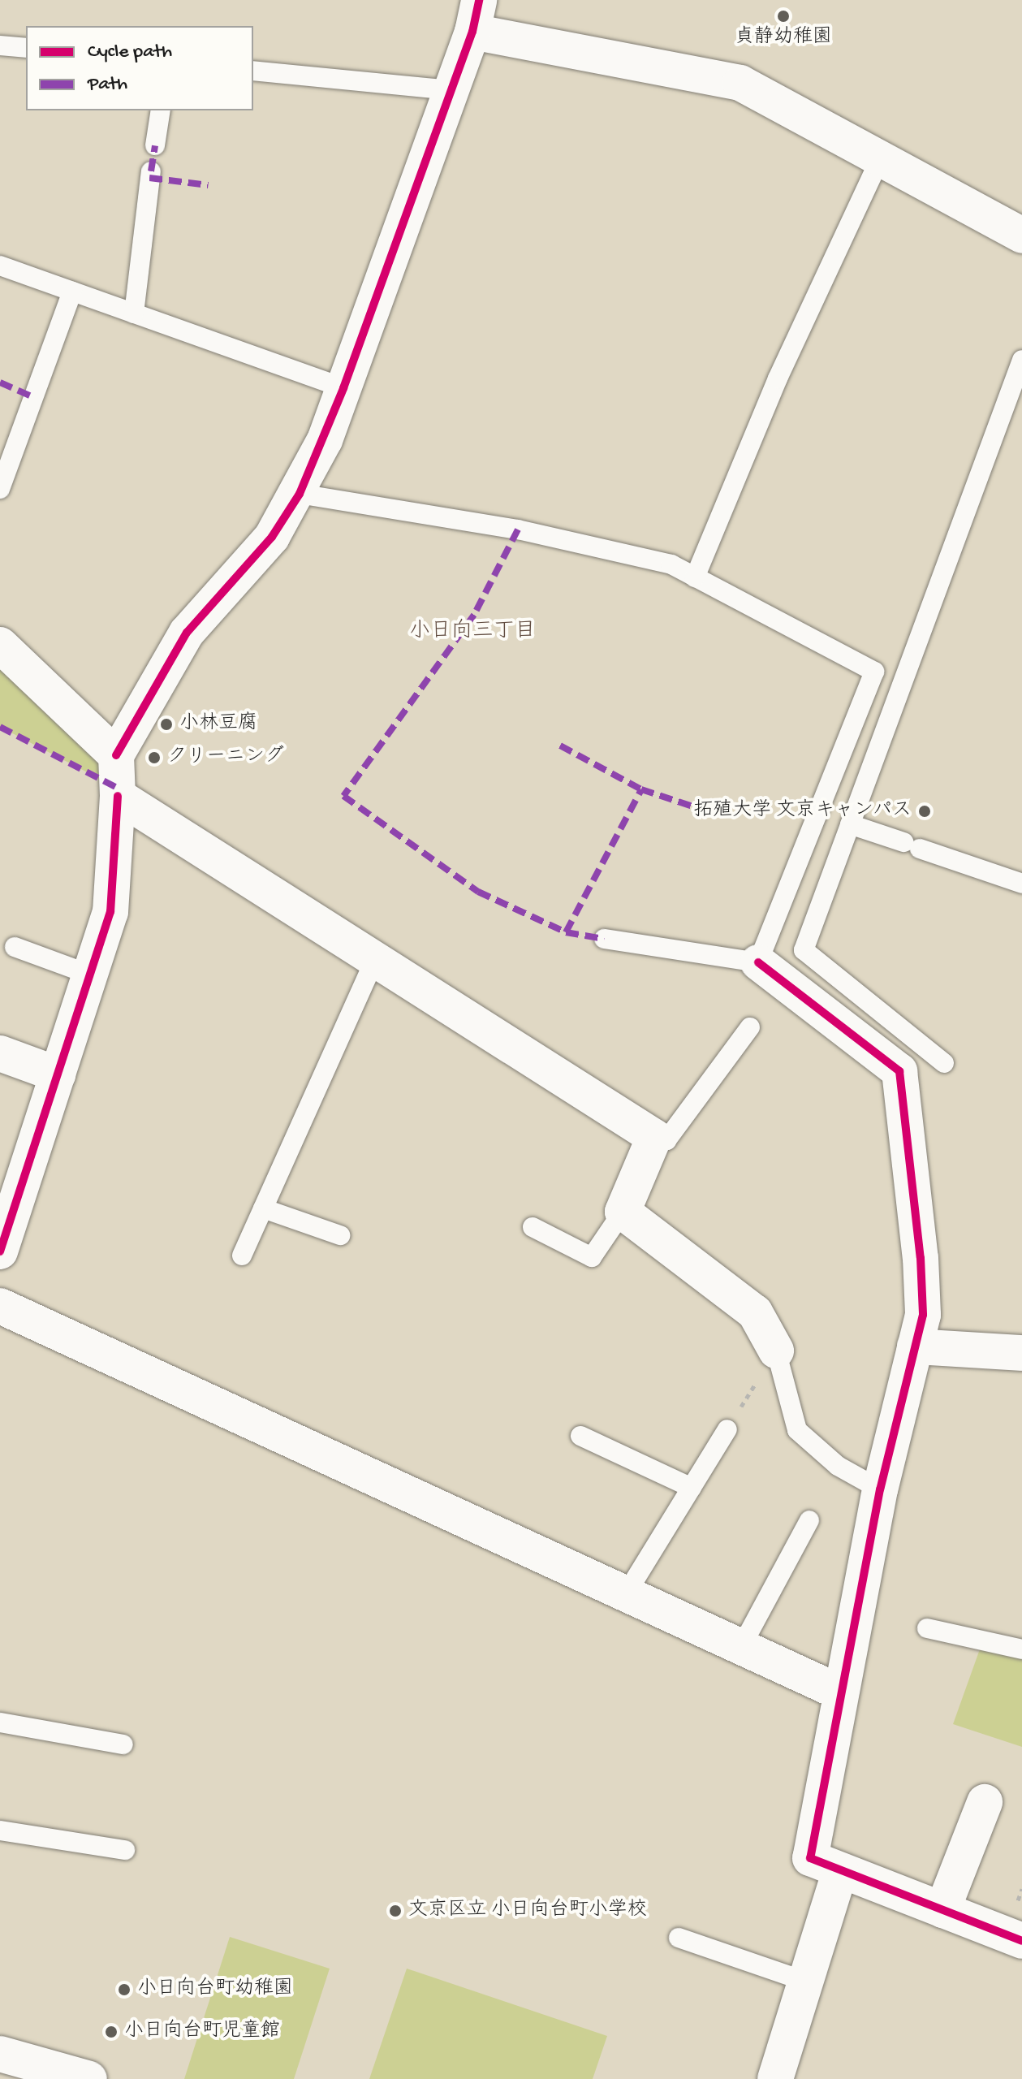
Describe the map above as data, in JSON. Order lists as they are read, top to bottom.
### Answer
{
  "districts": ["小日向三丁目"],
  "places": [
    "貞静幼稚園",
    "小林豆腐",
    "クリーニング",
    "拓殖大学 文京キャンパス",
    "文京区立 小日向台町小学校",
    "小日向台町幼稚園",
    "小日向台町児童館"
  ],
  "legend": ["Cycle path", "Path"]
}
